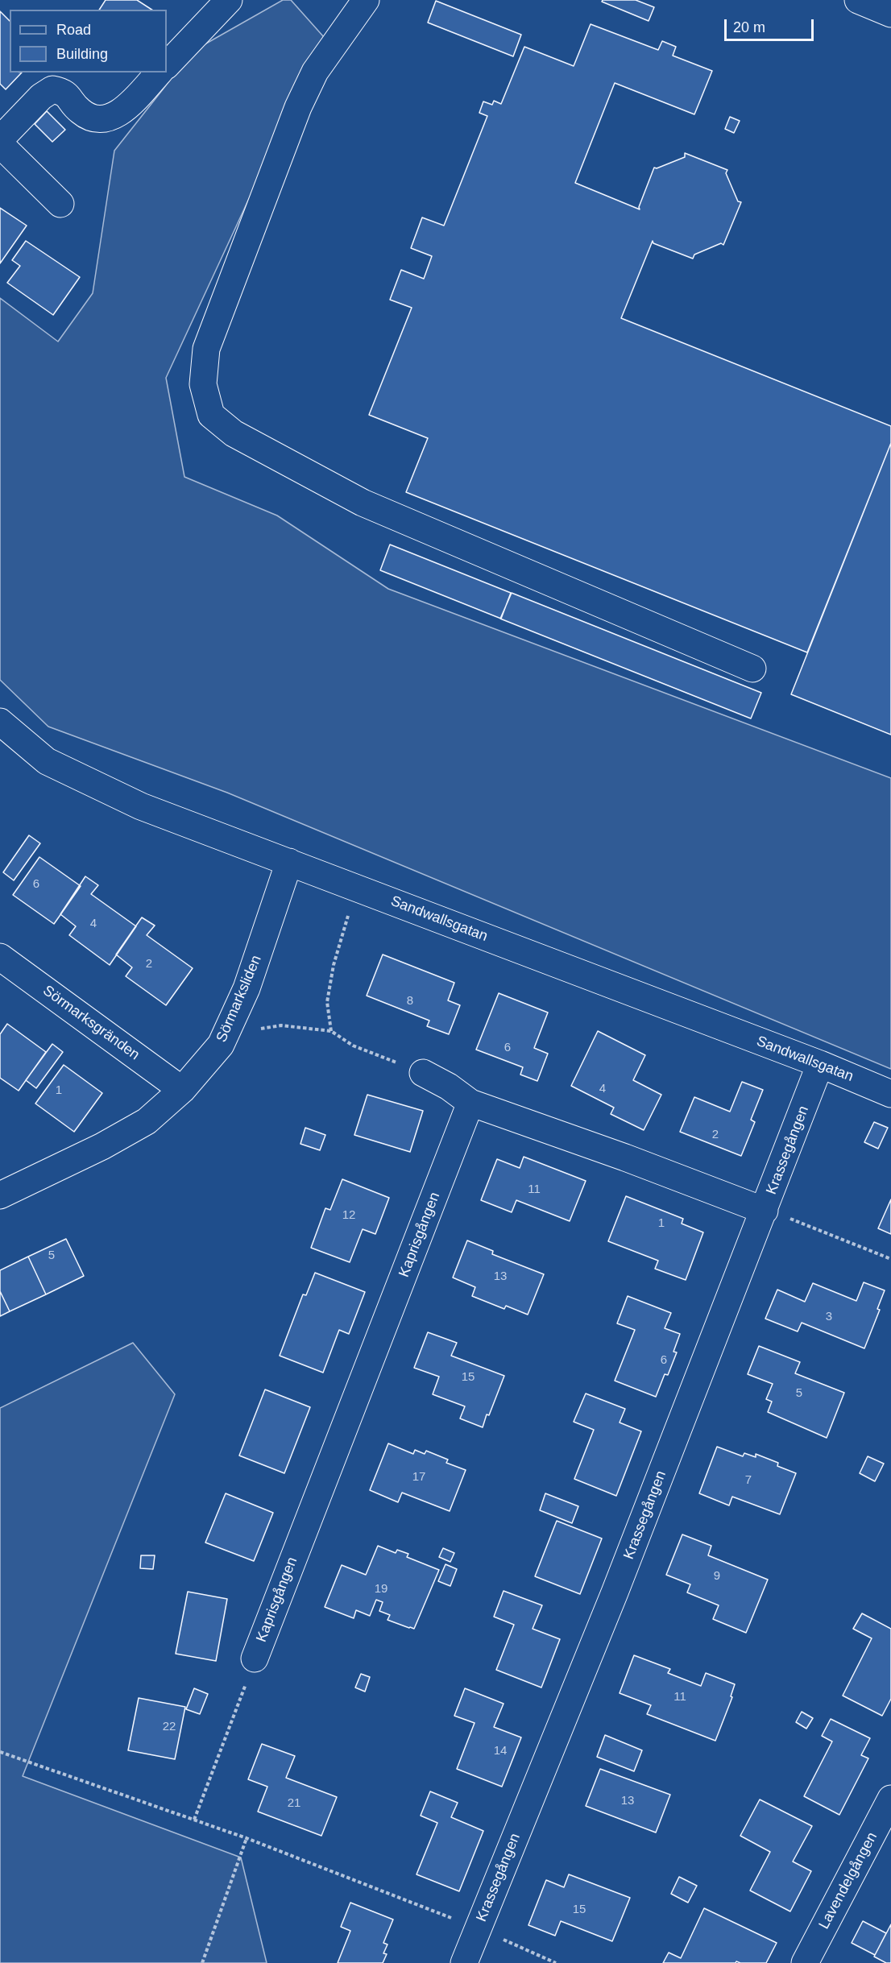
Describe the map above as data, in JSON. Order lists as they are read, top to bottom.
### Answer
{
  "streets": {
    "street": [
      "Sandwallsgatan",
      "Sörmarksliden",
      "Sörmarksgränden",
      "Krassegången",
      "Kaprisgången",
      "Lavendelgången"
    ]
  },
  "crossings": [
    ["Sandwallsgatan", "Sörmarksliden"],
    ["Sandwallsgatan", "Krassegången"],
    ["Sörmarksliden", "Sörmarksgränden"]
  ],
  "house_numbers": [
    "6",
    "4",
    "2",
    "8",
    "6",
    "4",
    "1",
    "2",
    "11",
    "12",
    "1",
    "5",
    "13",
    "3",
    "6",
    "15",
    "5",
    "17",
    "7",
    "9",
    "19",
    "11",
    "22",
    "14",
    "13",
    "21",
    "15"
  ],
  "legend": ["Road", "Building"],
  "scale_bar": "20 m"
}
